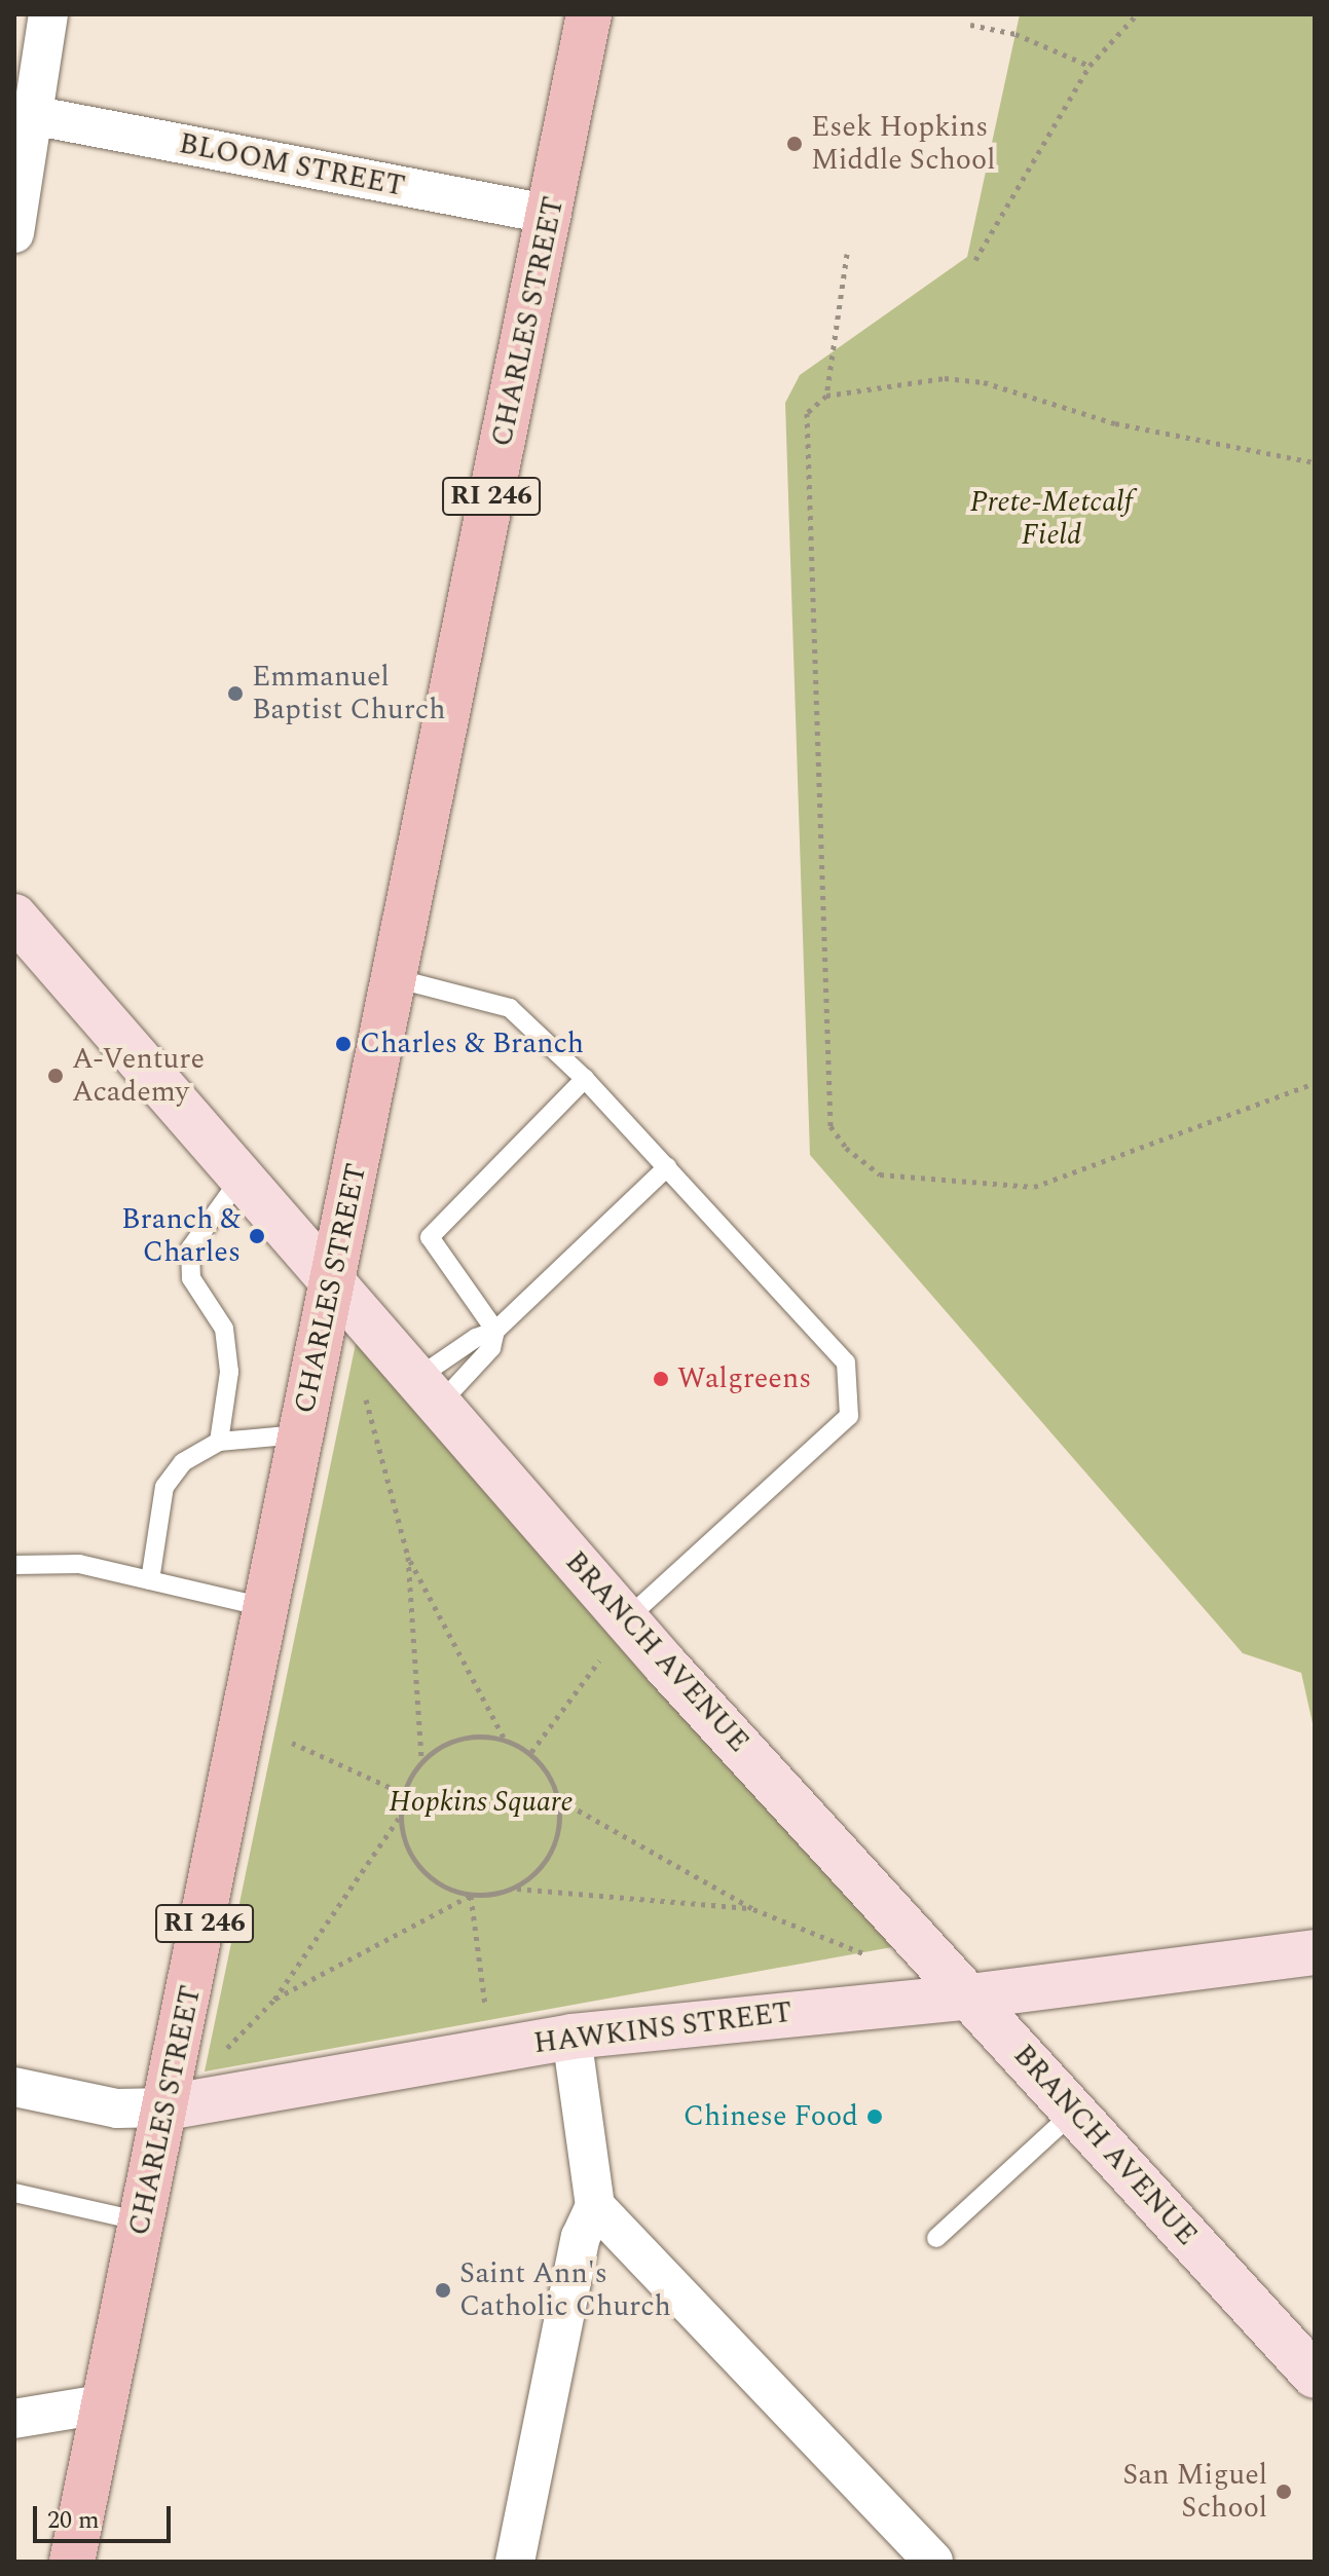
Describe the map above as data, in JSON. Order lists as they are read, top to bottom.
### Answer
{
  "streets": {
    "main road": [
      "CHARLES STREET",
      "RI 246",
      "BRANCH AVENUE",
      "HAWKINS STREET"
    ],
    "street": ["BLOOM STREET"]
  },
  "crossings": [
    ["BLOOM STREET", "CHARLES STREET"],
    ["CHARLES STREET", "BRANCH AVENUE"],
    ["CHARLES STREET", "HAWKINS STREET"],
    ["BRANCH AVENUE", "HAWKINS STREET"]
  ],
  "parks": ["Prete-Metcalf Field", "Hopkins Square"],
  "places": [
    "Esek Hopkins Middle School",
    "Emmanuel Baptist Church",
    "Charles & Branch",
    "A-Venture Academy",
    "Branch & Charles",
    "Walgreens",
    "Chinese Food",
    "Saint Ann's Catholic Church",
    "San Miguel School"
  ],
  "scale_bar": "20 m"
}
